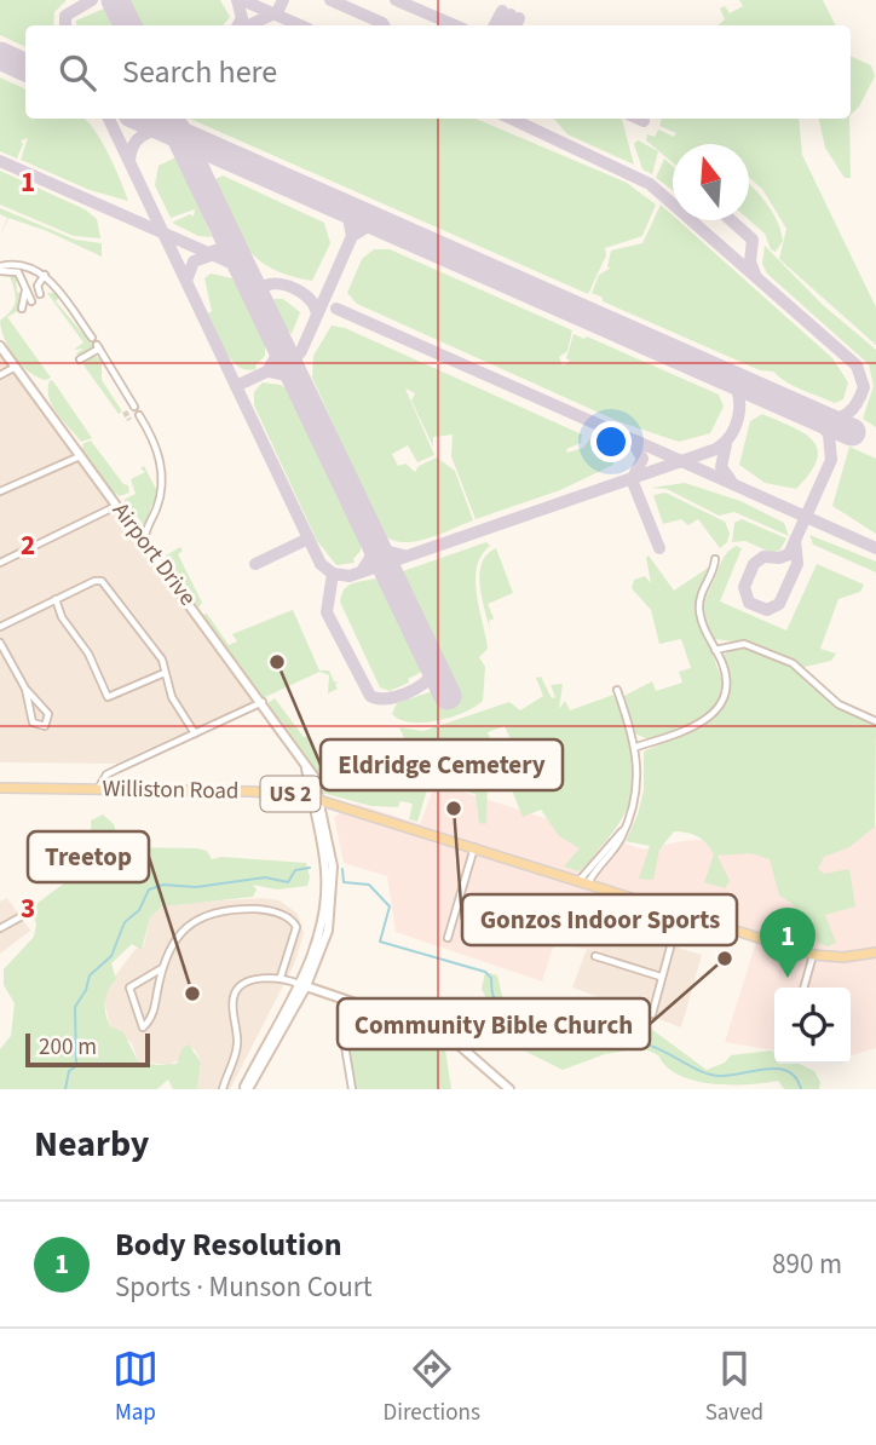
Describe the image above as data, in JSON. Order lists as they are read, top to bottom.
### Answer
{
  "streets": {
    "main road": ["Airport Drive", "Williston Road", "US 2"]
  },
  "crossings": [
    ["Airport Drive", "Williston Road"]
  ],
  "places": [
    "Eldridge Cemetery",
    "Gonzos Indoor Sports",
    "Community Bible Church",
    "Treetop"
  ],
  "scale_bar": "200 m",
  "north": "top",
  "page": {
    "search": "Search here",
    "pins": "1",
    "scale": "200 m",
    "heading": "Nearby",
    "list": [
      {
        "mark": "1",
        "name": "Body Resolution",
        "note": "Sports · Munson Court",
        "value": "890 m"
      }
    ],
    "nav": ["Map", "Directions", "Saved"]
  },
  "grid": {
    "rows": ["1", "2", "3"]
  }
}
